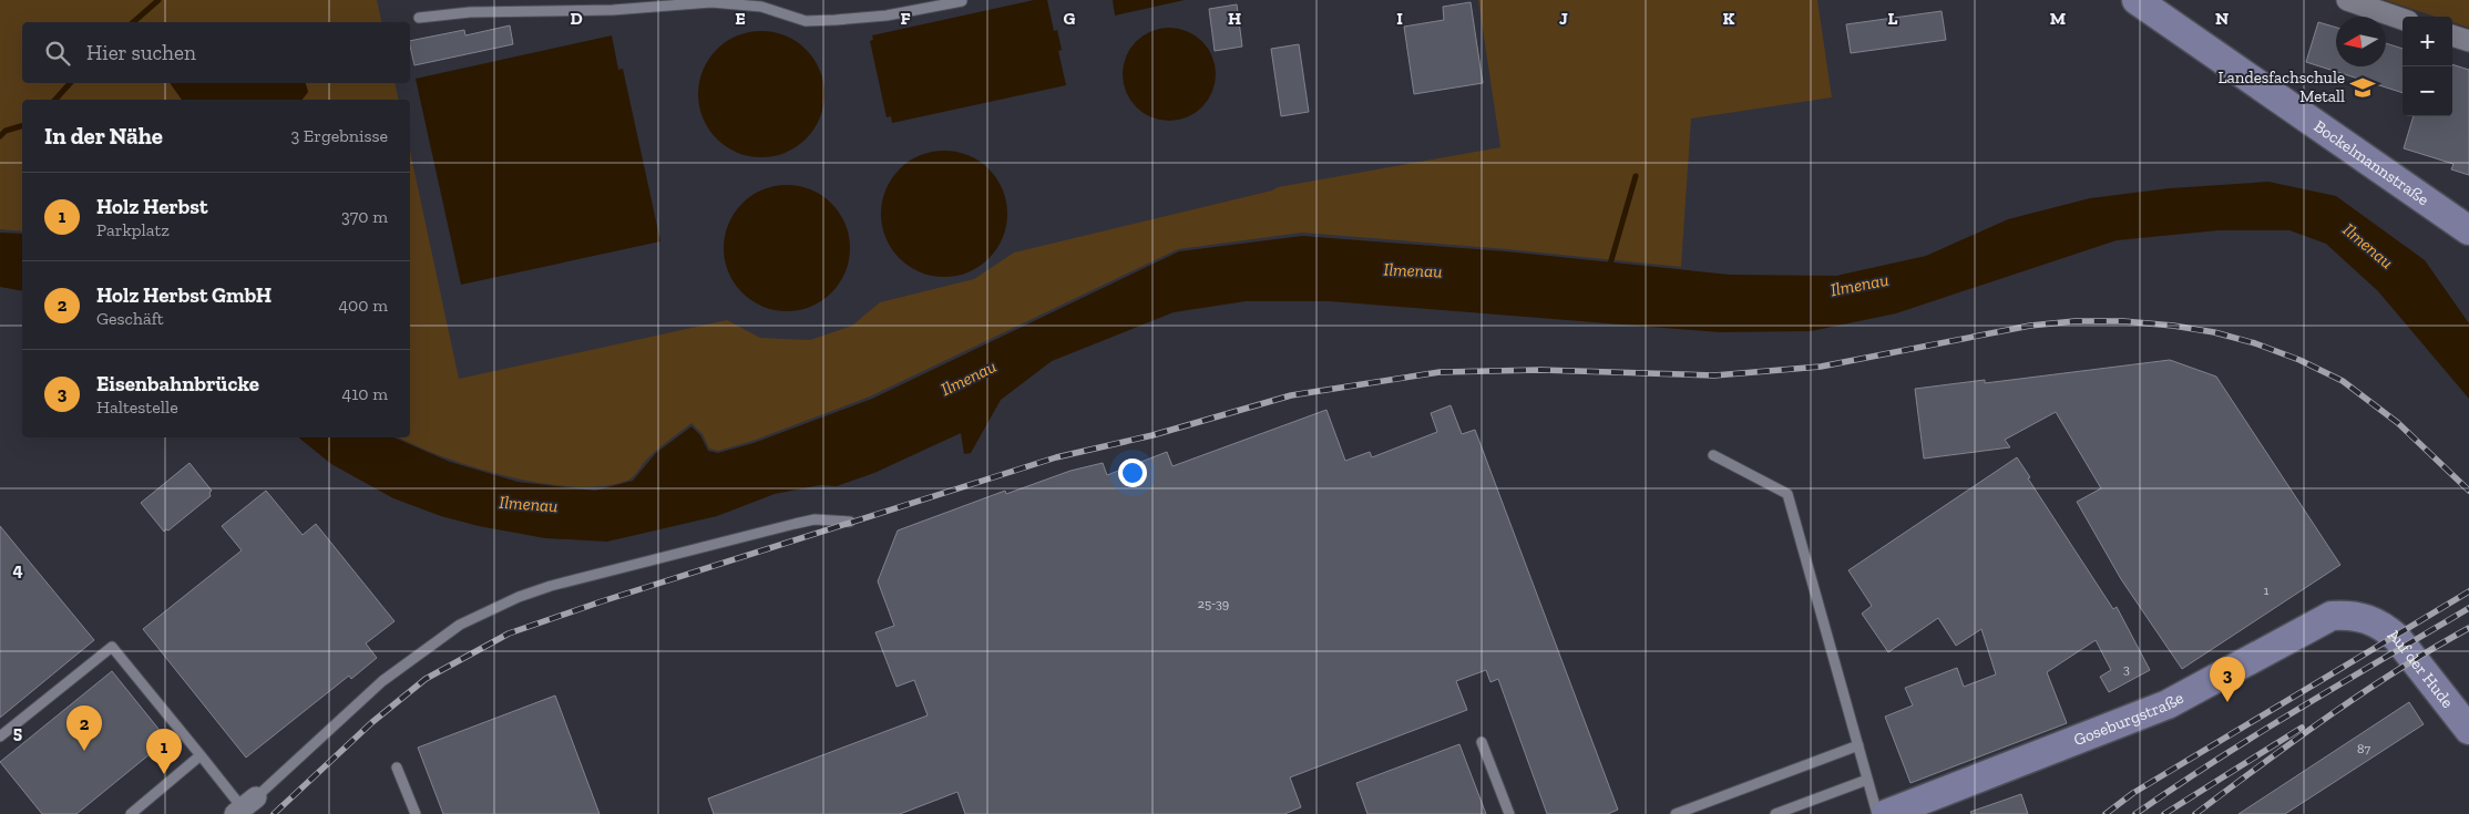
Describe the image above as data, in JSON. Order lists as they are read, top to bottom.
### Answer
{
  "streets": {
    "street": ["Bockelmannstraße", "Auf der Hude", "Goseburgstraße"]
  },
  "crossings": [
    ["Auf der Hude", "Goseburgstraße"]
  ],
  "water": ["Ilmenau"],
  "places": {
    "school or university": ["Landesfachschule Metall"]
  },
  "house_numbers": [
    "1",
    "25-39",
    "3",
    "87"
  ],
  "north": "left",
  "page": {
    "map_buttons": ["+", "−"],
    "search": "Hier suchen",
    "heading": ["In der Nähe", "3 Ergebnisse"],
    "list": [
      {
        "mark": "1",
        "name": "Holz Herbst",
        "note": "Parkplatz",
        "value": "370 m"
      },
      {
        "mark": "2",
        "name": "Holz Herbst GmbH",
        "note": "Geschäft",
        "value": "400 m"
      },
      {
        "mark": "3",
        "name": "Eisenbahnbrücke",
        "note": "Haltestelle",
        "value": "410 m"
      }
    ],
    "pins": ["3", "2", "1"]
  },
  "grid": {
    "columns": [
      "D",
      "E",
      "F",
      "G",
      "H",
      "I",
      "J",
      "K",
      "L",
      "M",
      "N"
    ],
    "rows": ["4", "5"]
  }
}
